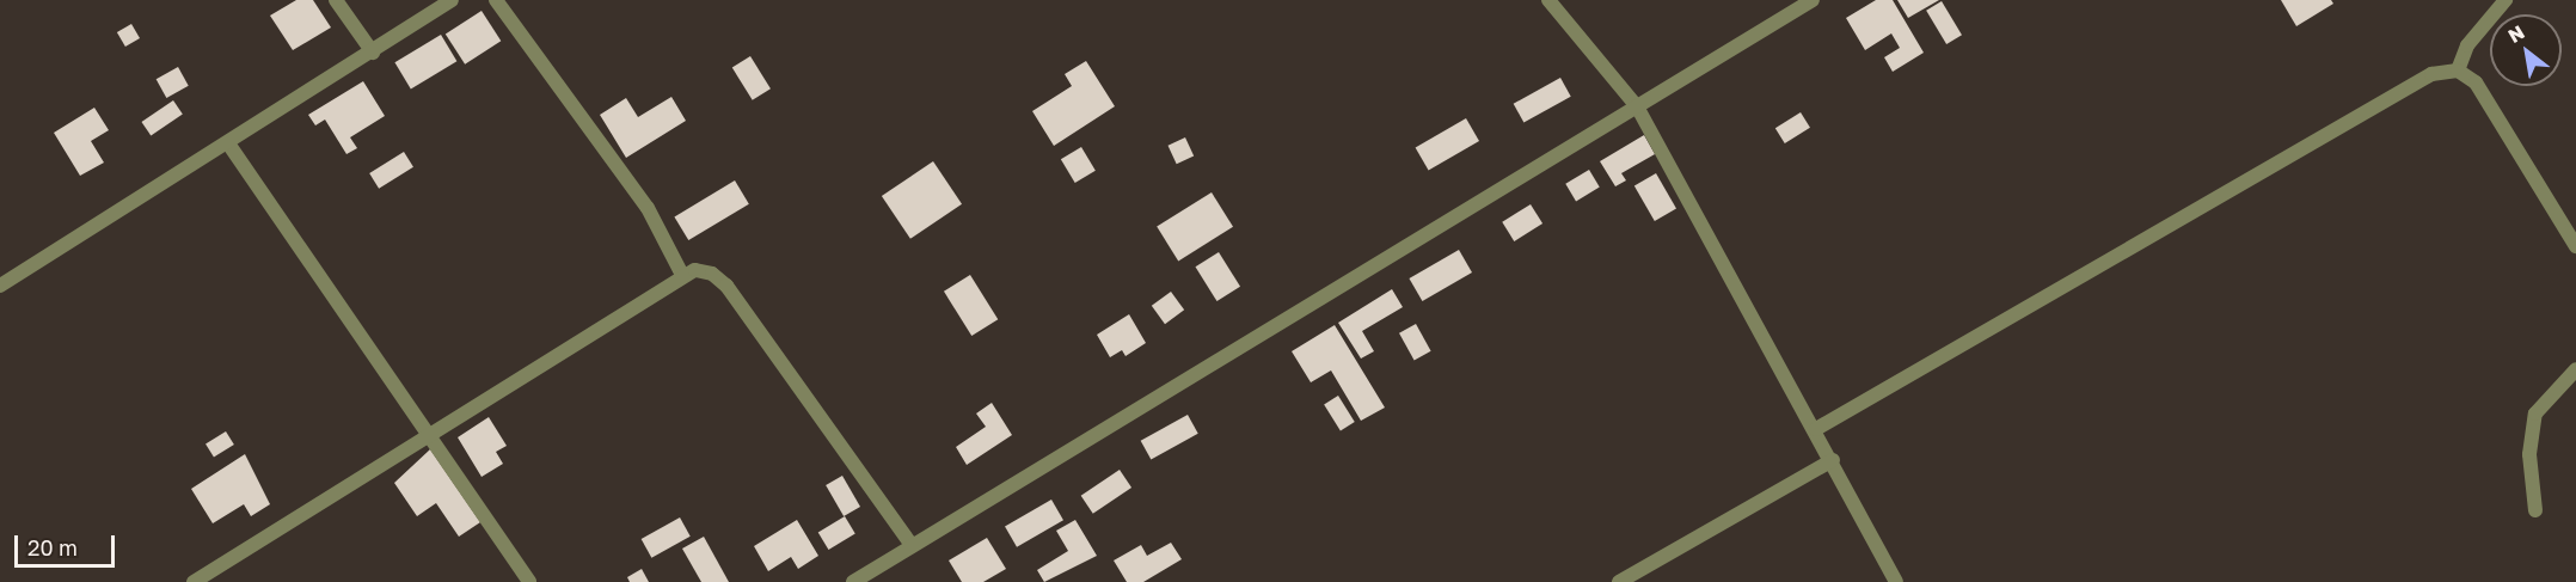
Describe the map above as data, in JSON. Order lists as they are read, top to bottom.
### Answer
{
  "scale_bar": "20 m",
  "north": "top left"
}
